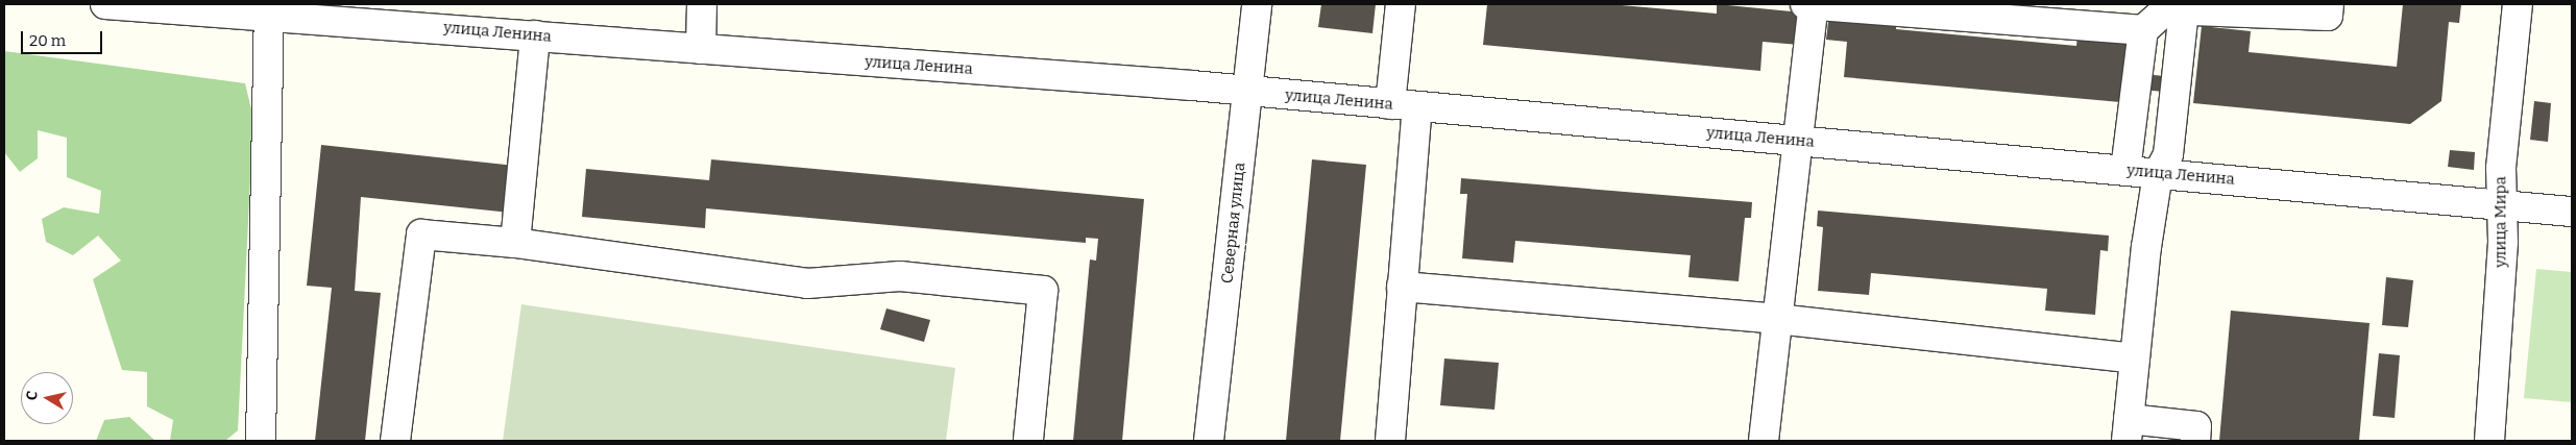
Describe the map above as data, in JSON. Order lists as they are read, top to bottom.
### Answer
{
  "streets": {
    "street": ["улица Ленина", "улица Мира", "Северная улица"]
  },
  "crossings": [
    ["улица Ленина", "улица Мира"],
    ["улица Ленина", "Северная улица"]
  ],
  "scale_bar": "20 m",
  "north": "left"
}
